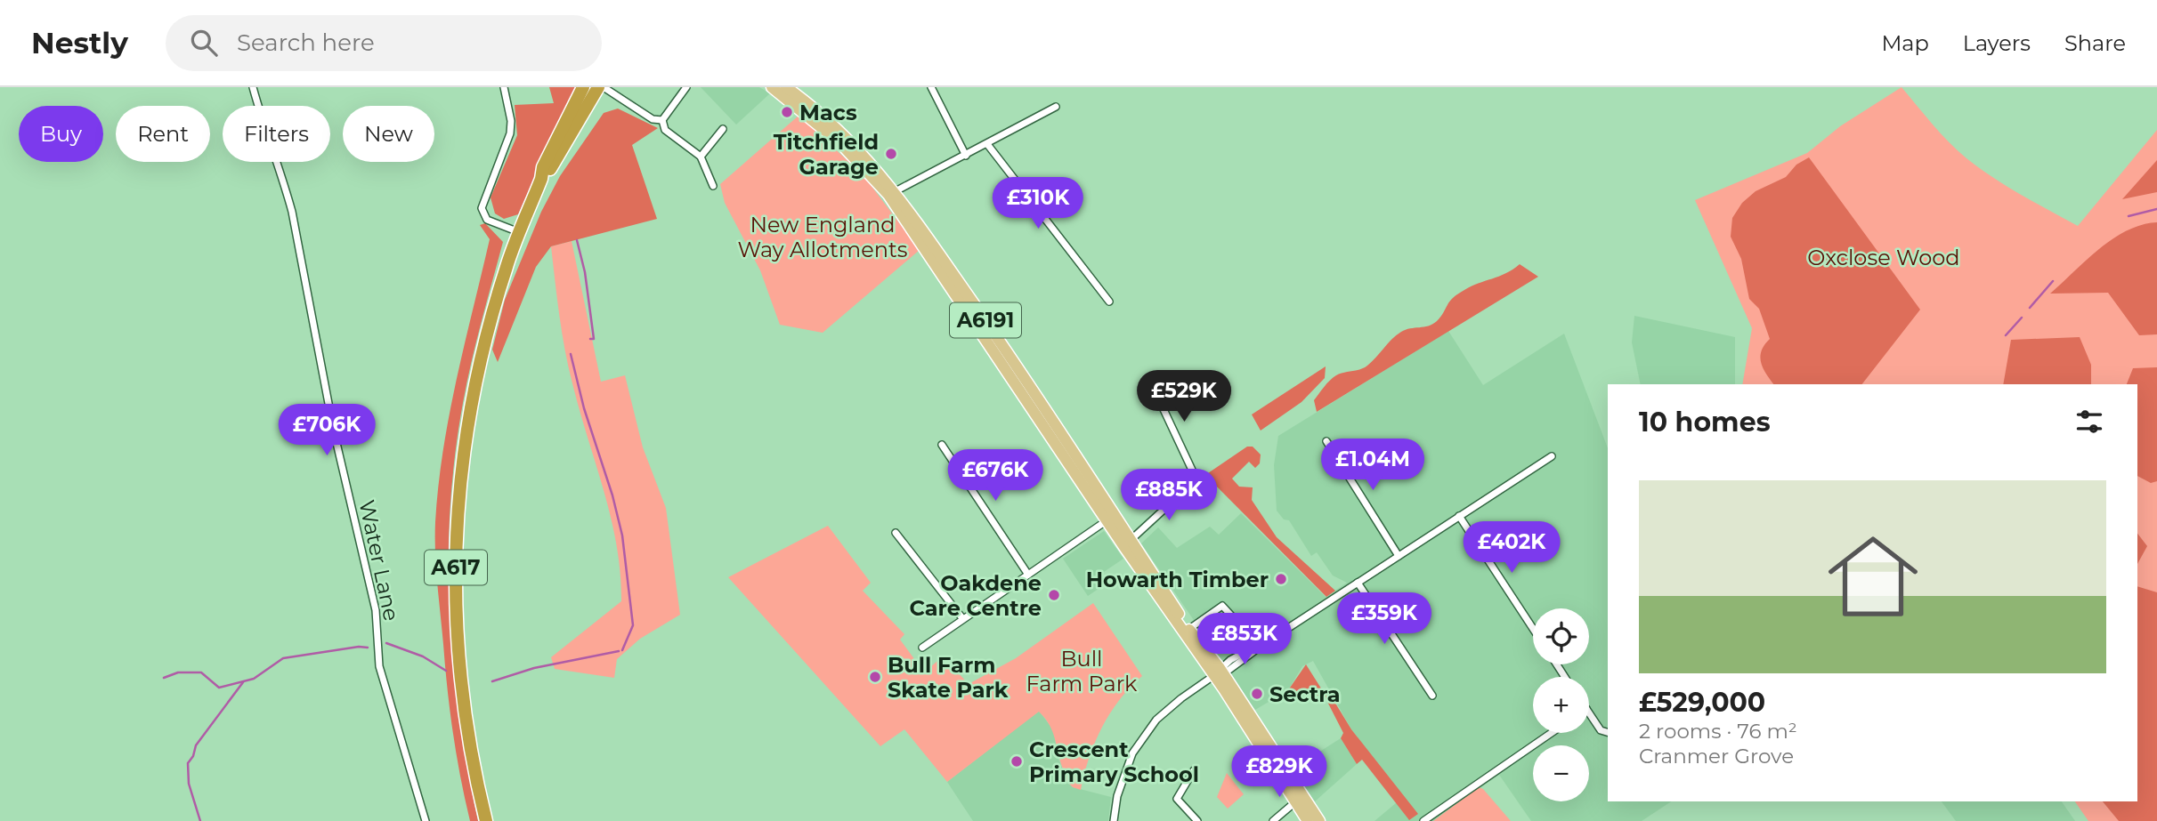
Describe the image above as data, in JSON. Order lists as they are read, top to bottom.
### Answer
{
  "streets": {
    "highway": ["A617"],
    "main road": ["A6191"],
    "street": ["Water Lane"]
  },
  "parks": ["New England Way Allotments", "Oxclose Wood", "Bull Farm Park"],
  "places": [
    "Macs",
    "Titchfield Garage",
    "Howarth Timber",
    "Oakdene Care Centre",
    "Bull Farm Skate Park",
    "Sectra",
    "Crescent Primary School"
  ],
  "page": {
    "header": "Nestly",
    "search": "Search here",
    "nav": ["Map", "Layers", "Share"],
    "chip": [
      "Buy",
      "Rent",
      "Filters",
      "New"
    ],
    "price": [
      "£310K",
      "£529K",
      "£706K",
      "£1.04M",
      "£676K",
      "£885K",
      "£402K",
      "£359K",
      "£853K",
      "£829K"
    ],
    "heading": "10 homes",
    "list": [
      {
        "name": "£529,000",
        "note": "2 rooms · 76 m² · Cranmer Grove"
      }
    ],
    "map_buttons": ["+", "−"]
  }
}
